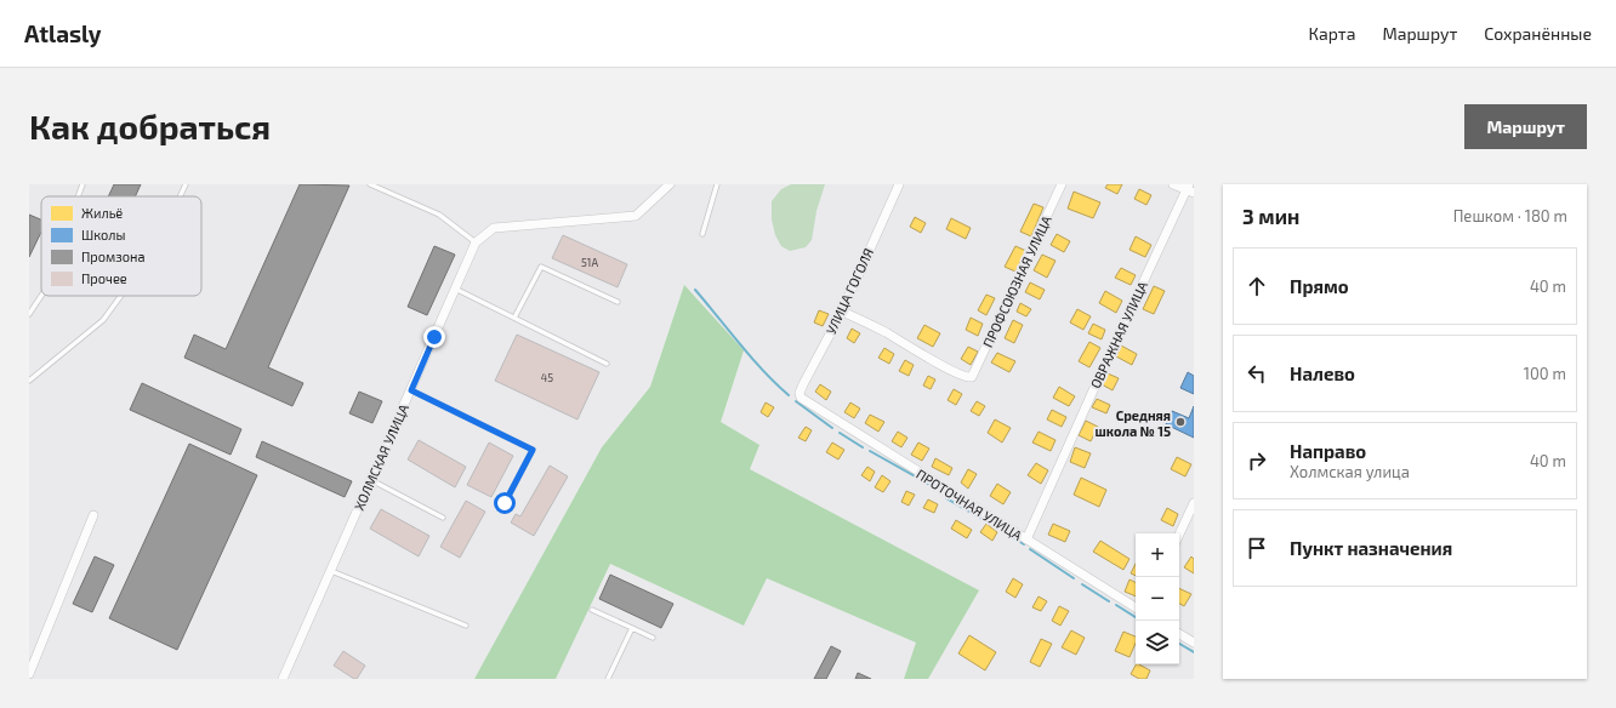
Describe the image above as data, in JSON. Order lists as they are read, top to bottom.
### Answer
{
  "streets": {
    "street": [
      "ПРОФСОЮЗНАЯ УЛИЦА",
      "УЛИЦА ГОГОЛЯ",
      "ОВРАЖНАЯ УЛИЦА",
      "ХОЛМСКАЯ УЛИЦА",
      "ПРОТОЧНАЯ УЛИЦА"
    ]
  },
  "crossings": [
    ["ПРОФСОЮЗНАЯ УЛИЦА", "УЛИЦА ГОГОЛЯ"],
    ["УЛИЦА ГОГОЛЯ", "ПРОТОЧНАЯ УЛИЦА"],
    ["ОВРАЖНАЯ УЛИЦА", "ПРОТОЧНАЯ УЛИЦА"]
  ],
  "places": ["Средняя школа № 15"],
  "house_numbers": ["51А", "45"],
  "legend": [
    "Жильё",
    "Школы",
    "Промзона",
    "Прочее"
  ],
  "page": {
    "header": "Atlasly",
    "nav": ["Карта", "Маршрут", "Сохранённые"],
    "buttons": "Маршрут",
    "title": "Как добраться",
    "heading": ["3 мин", "Пешком · 180 m"],
    "list": [
      ["Прямо", "40 m"],
      ["Налево", "100 m"],
      ["Направо", "Холмская улица", "40 m"],
      "Пункт назначения"
    ],
    "map_buttons": ["+", "−"]
  }
}
